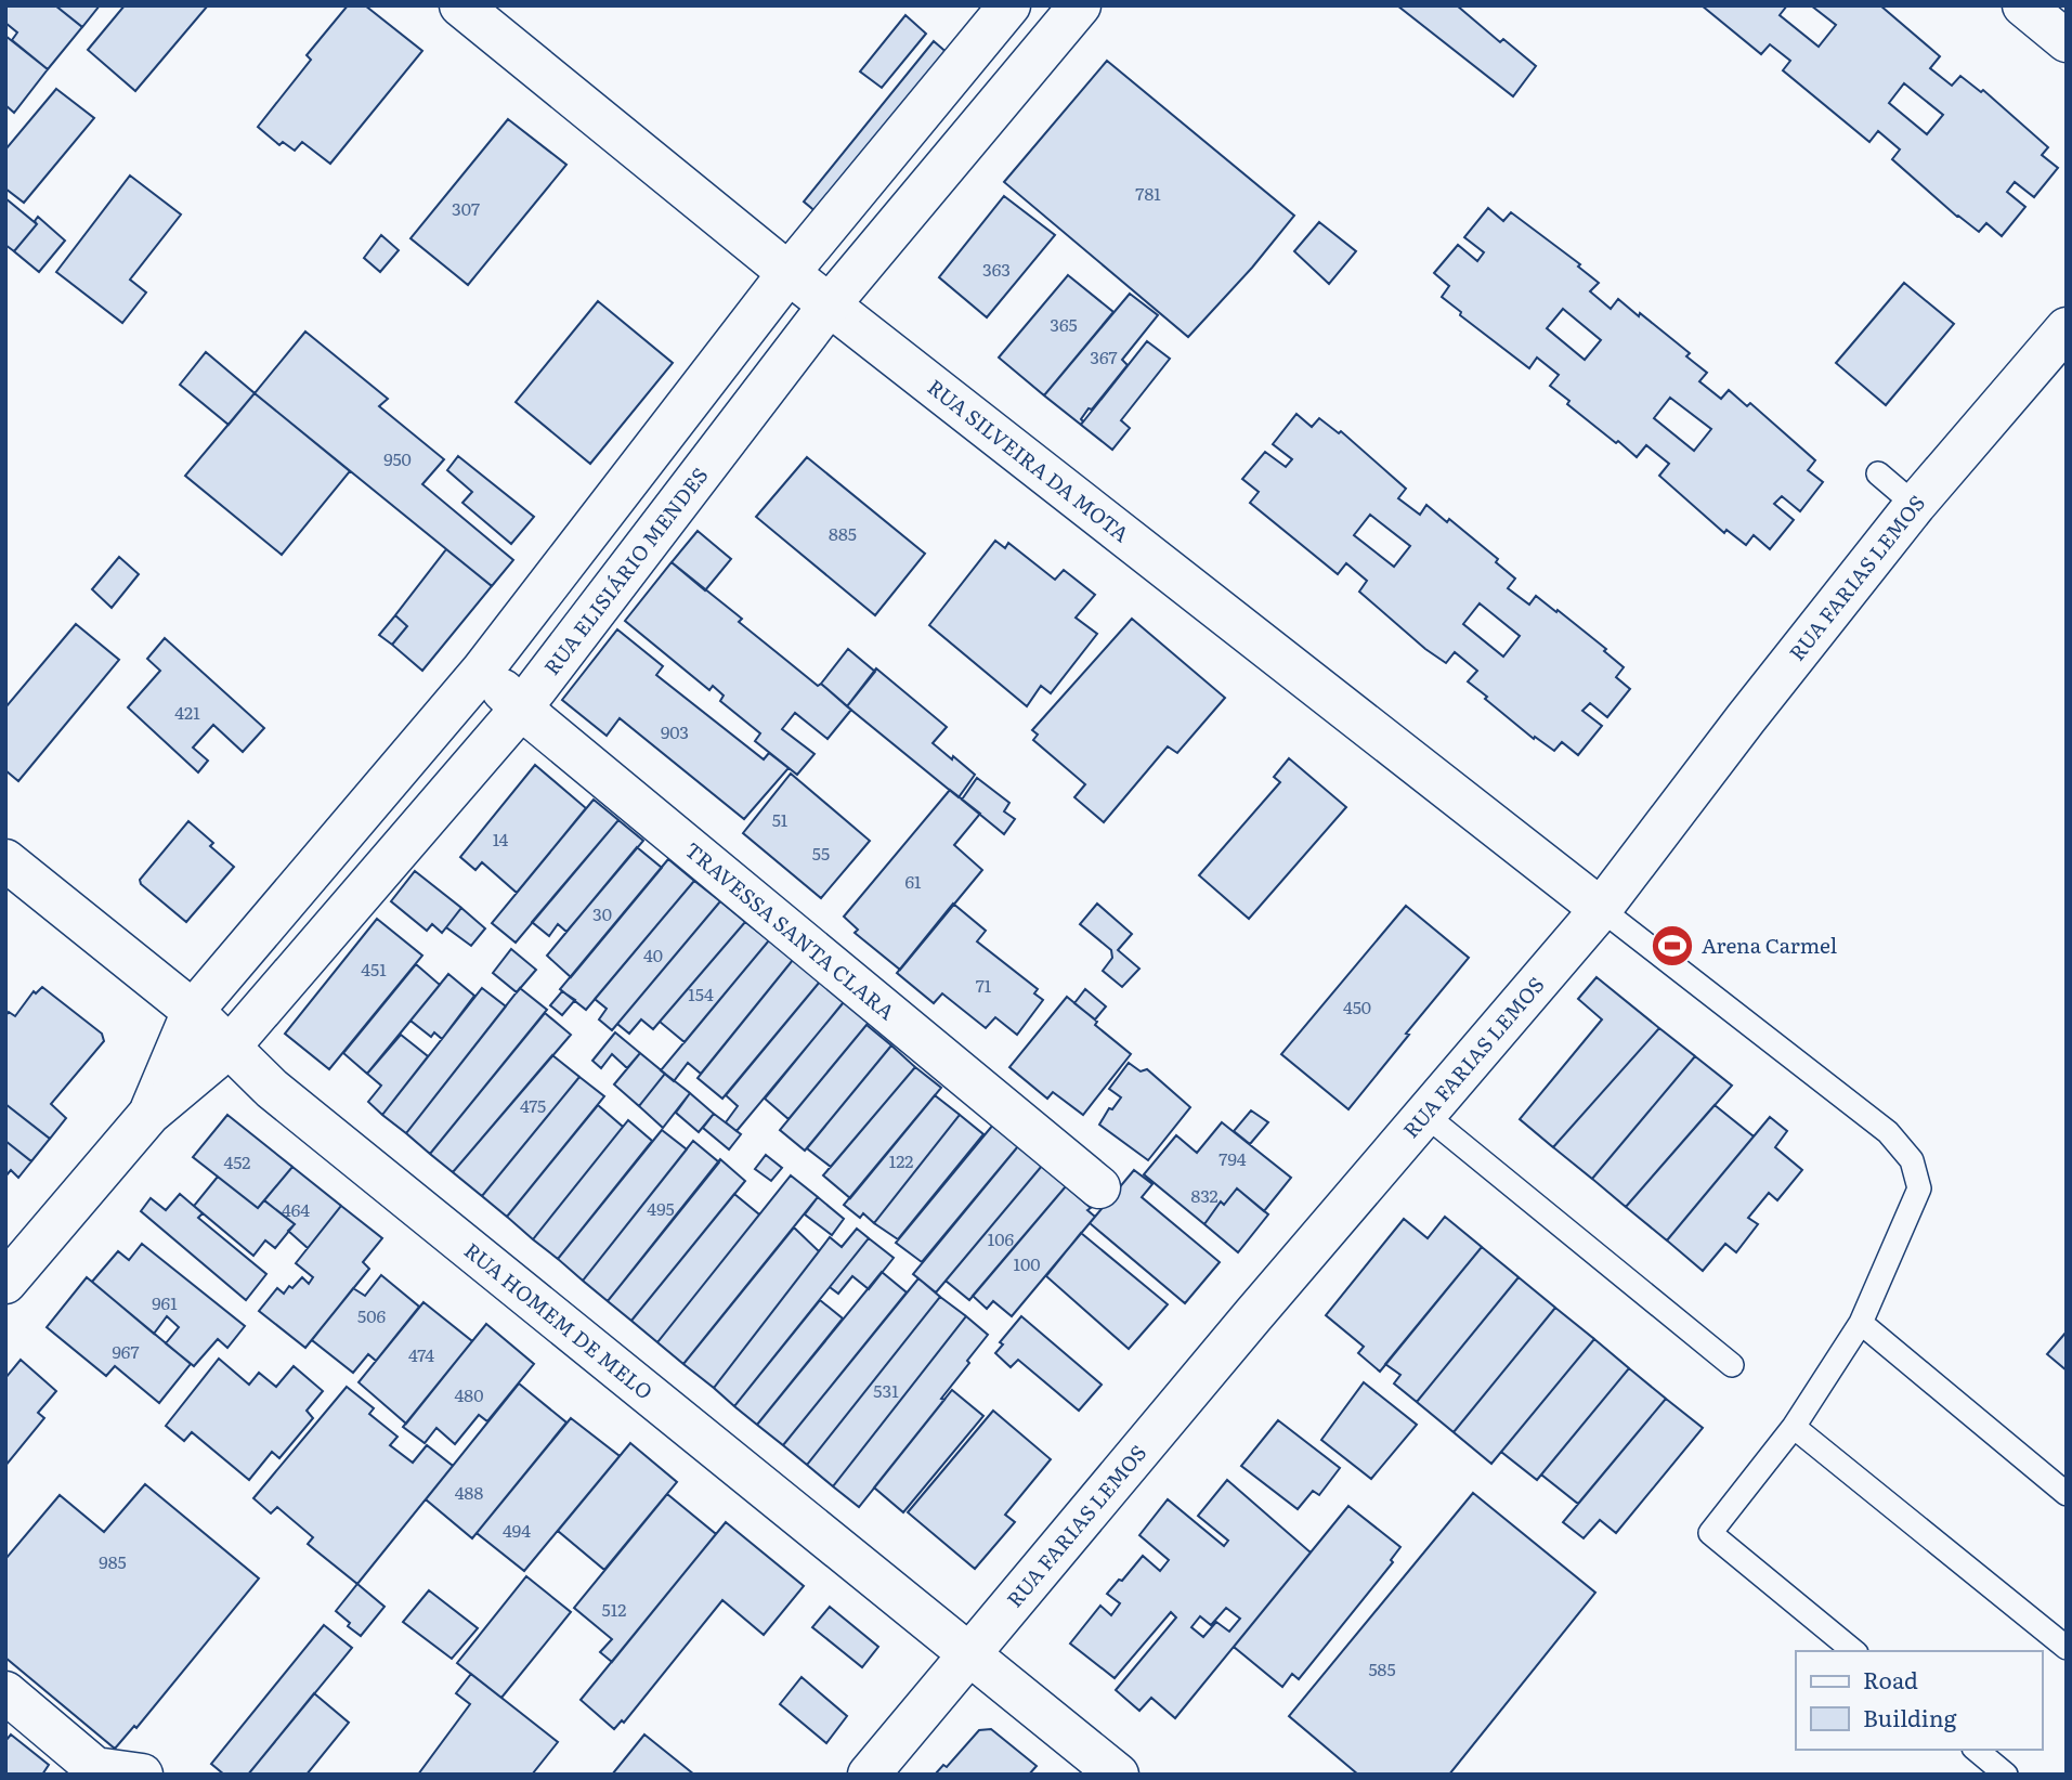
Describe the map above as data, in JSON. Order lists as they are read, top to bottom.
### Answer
{
  "streets": {
    "street": [
      "RUA SILVEIRA DA MOTA",
      "RUA ELISIÁRIO MENDES",
      "RUA FARIAS LEMOS",
      "TRAVESSA SANTA CLARA",
      "RUA HOMEM DE MELO"
    ]
  },
  "crossings": [
    ["RUA SILVEIRA DA MOTA", "RUA ELISIÁRIO MENDES"],
    ["RUA SILVEIRA DA MOTA", "RUA FARIAS LEMOS"],
    ["RUA ELISIÁRIO MENDES", "TRAVESSA SANTA CLARA"],
    ["RUA ELISIÁRIO MENDES", "RUA HOMEM DE MELO"],
    ["RUA FARIAS LEMOS", "RUA HOMEM DE MELO"]
  ],
  "places": {
    "sports": ["Arena Carmel"]
  },
  "house_numbers": [
    "781",
    "307",
    "363",
    "365",
    "367",
    "950",
    "885",
    "421",
    "903",
    "51",
    "14",
    "55",
    "61",
    "30",
    "40",
    "451",
    "71",
    "154",
    "450",
    "475",
    "794",
    "122",
    "452",
    "832",
    "495",
    "464",
    "106",
    "100",
    "961",
    "506",
    "967",
    "474",
    "531",
    "480",
    "488",
    "494",
    "985",
    "512",
    "585"
  ],
  "legend": ["Road", "Building"]
}
